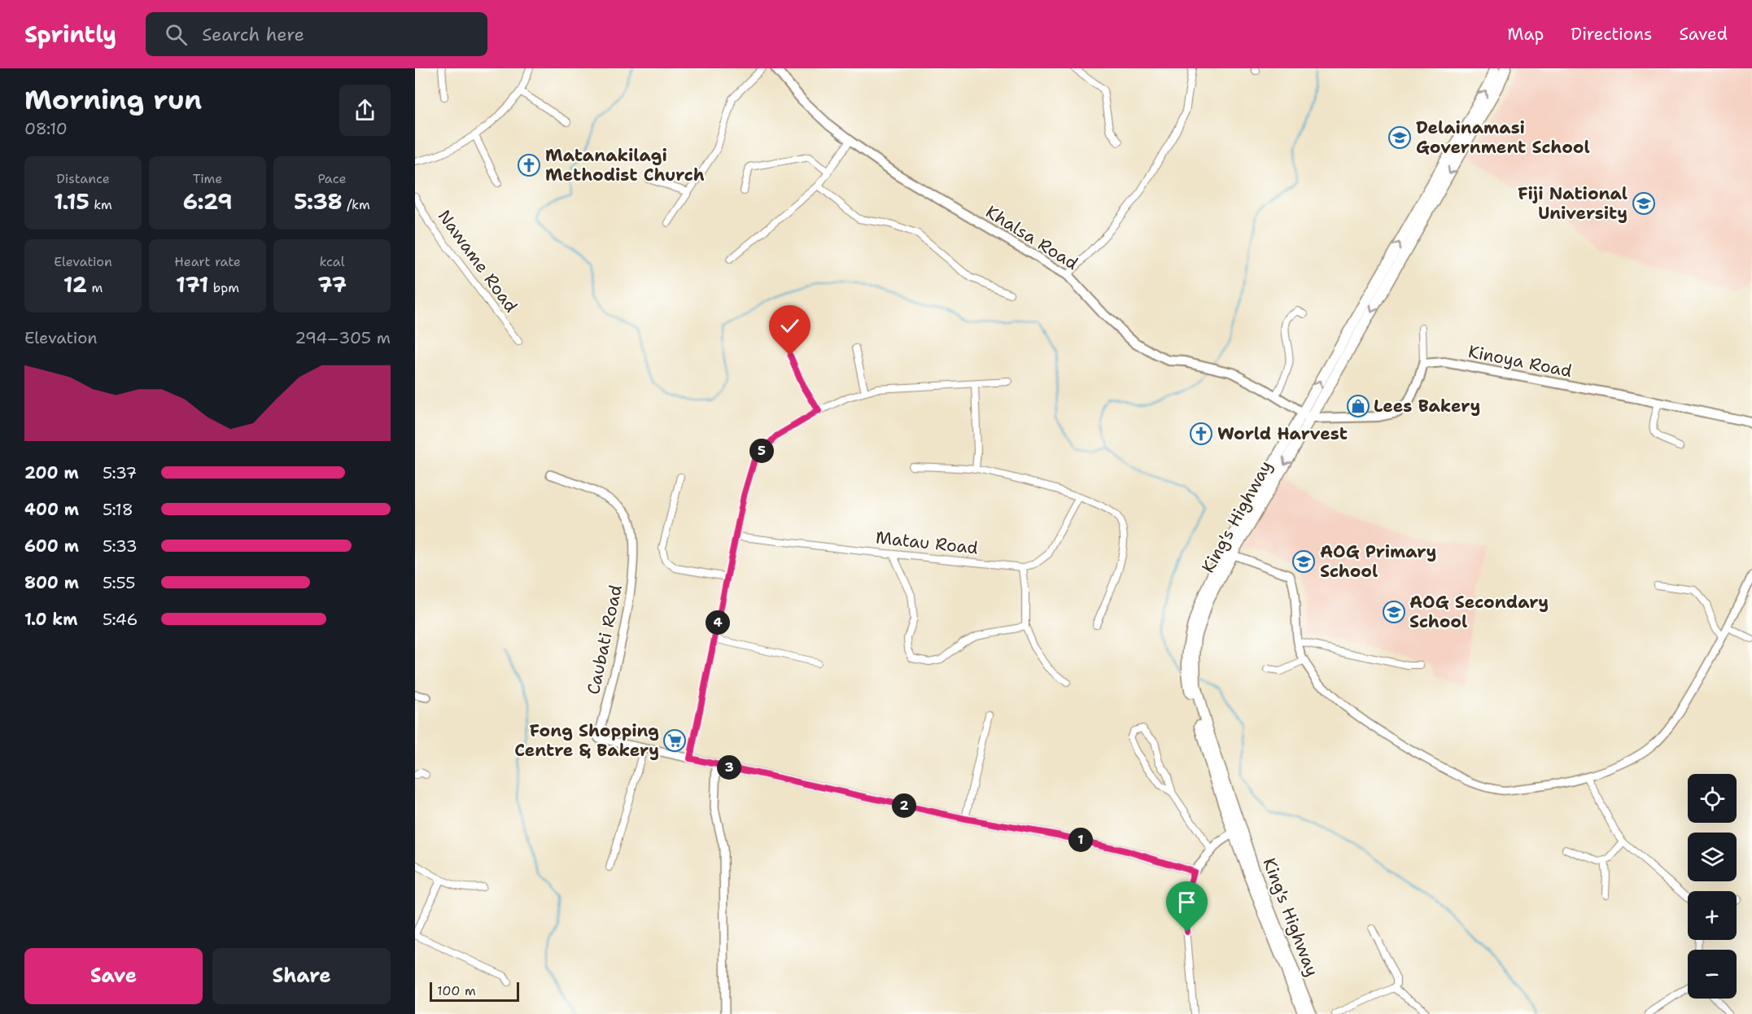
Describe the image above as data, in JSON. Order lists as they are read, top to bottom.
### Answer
{
  "streets": {
    "highway": ["King's Highway"],
    "main road": ["Khalsa Road", "Kinoya Road"],
    "street": ["Nawame Road", "Matau Road", "Caubati Road"]
  },
  "crossings": [
    ["Khalsa Road", "King's Highway"]
  ],
  "places": {
    "school or university": [
      "Delainamasi Government School",
      "Fiji National University",
      "AOG Primary School",
      "AOG Secondary School"
    ],
    "church": ["Matanakilagi Methodist Church", "World Harvest"],
    "shop": ["Lees Bakery"],
    "supermarket": ["Fong Shopping Centre & Bakery"]
  },
  "scale_bar": "100 m",
  "page": {
    "header": "Sprintly",
    "search": "Search here",
    "nav": ["Map", "Directions", "Saved"],
    "heading": ["Morning run", "08:10"],
    "stats": [
      ["Distance", "1.15 km"],
      ["Time", "6:29"],
      ["Pace", "5:38 /km"],
      ["Elevation", "12 m"],
      ["Heart rate", "171 bpm"],
      ["kcal", "77"]
    ],
    "chart": ["Elevation", "294–305 m"],
    "pins": [
      "5",
      "4",
      "3",
      "2",
      "1"
    ],
    "list": [
      {
        "name": "200 m",
        "note": "5:37"
      },
      {
        "name": "400 m",
        "note": "5:18"
      },
      {
        "name": "600 m",
        "note": "5:33"
      },
      {
        "name": "800 m",
        "note": "5:55"
      },
      {
        "name": "1.0 km",
        "note": "5:46"
      }
    ],
    "map_buttons": ["+", "−"],
    "buttons": ["Save", "Share"],
    "scale": "100 m"
  }
}
